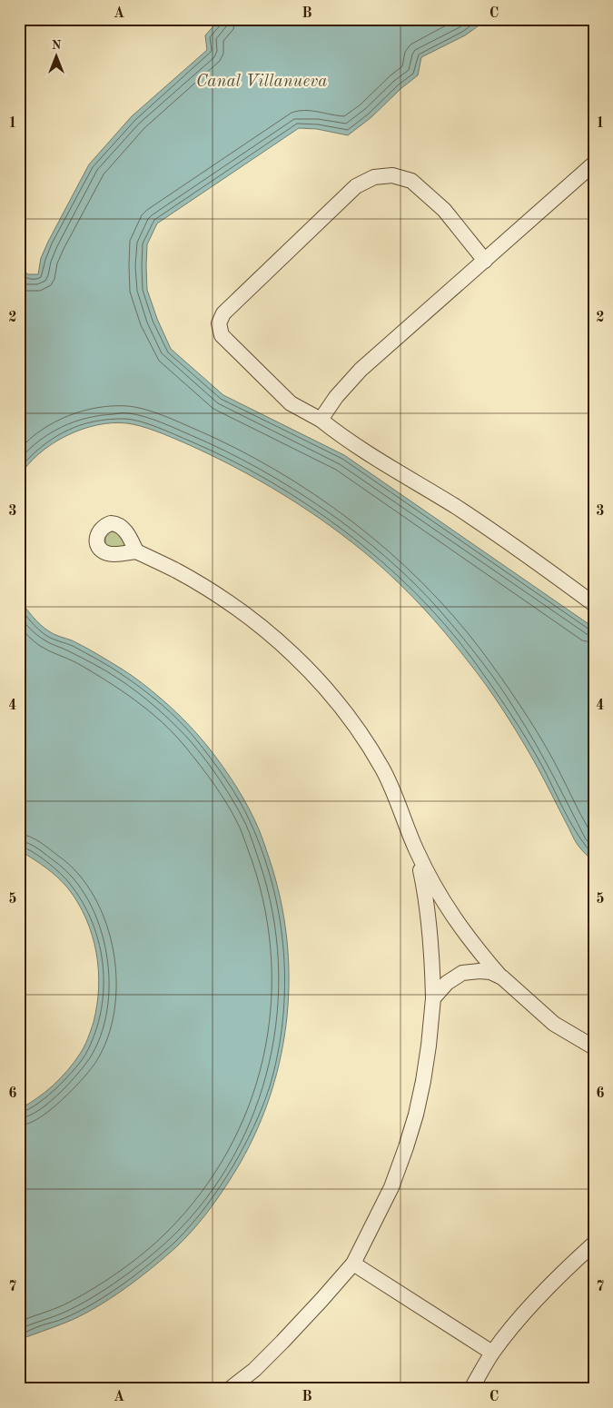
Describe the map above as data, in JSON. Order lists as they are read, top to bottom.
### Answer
{
  "water": ["Canal Villanueva"],
  "north": "top",
  "grid": {
    "columns": ["A", "B", "C"],
    "rows": [
      "1",
      "2",
      "3",
      "4",
      "5",
      "6",
      "7"
    ]
  }
}
